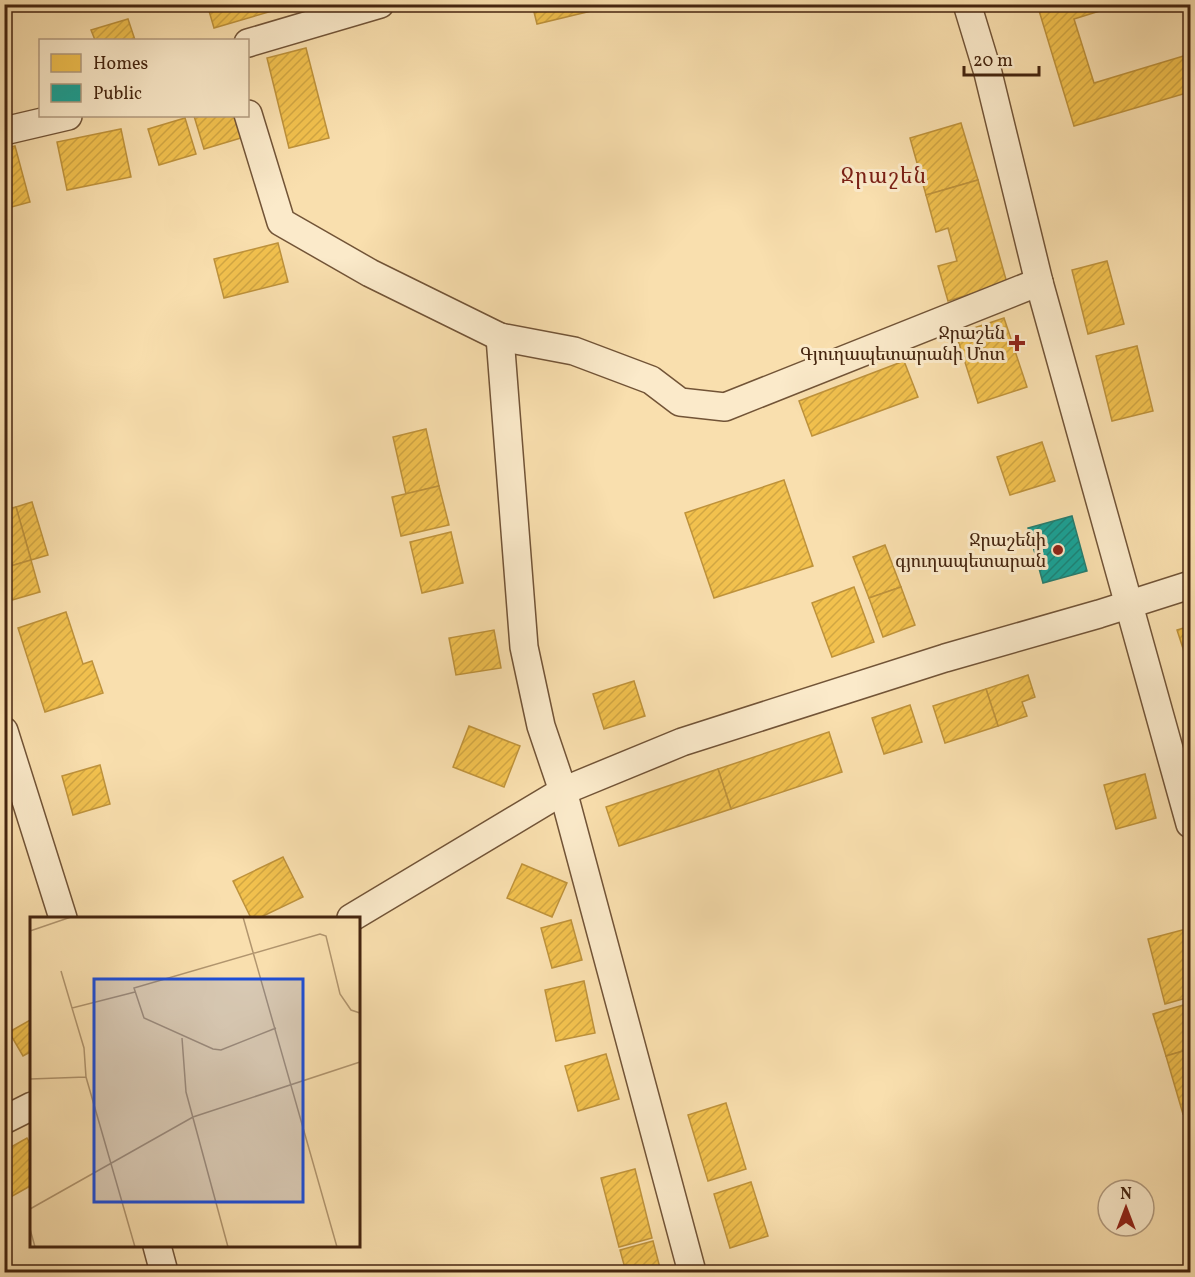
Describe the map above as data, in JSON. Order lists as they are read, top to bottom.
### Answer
{
  "districts": ["Ջրաշեն"],
  "places": {
    "health": ["Ջրաշեն Գյուղապետարանի Մոտ"],
    "other": ["Ջրաշենի գյուղապետարան"]
  },
  "legend": ["Homes", "Public"],
  "scale_bar": "20 m",
  "north": "top"
}
